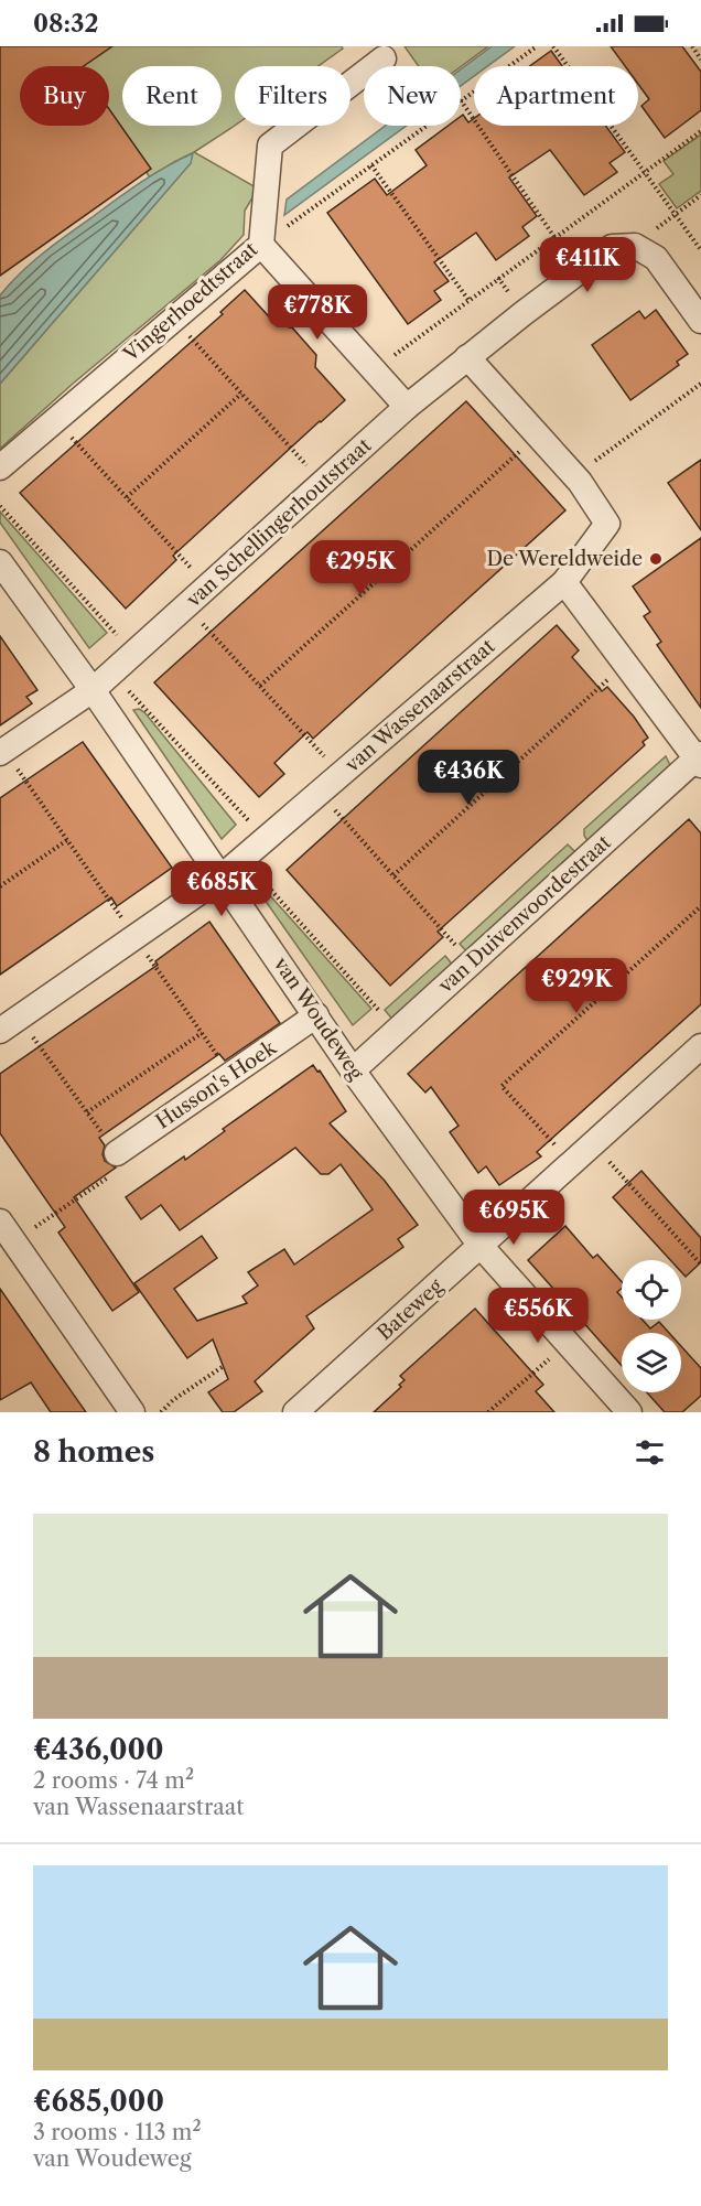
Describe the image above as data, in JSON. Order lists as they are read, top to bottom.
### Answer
{
  "streets": {
    "street": [
      "Vingerhoedtstraat",
      "van Schellingerhoutstraat",
      "van Wassenaarstraat",
      "van Duivenvoordestraat",
      "van Woudeweg",
      "Husson's Hoek",
      "Bateweg"
    ]
  },
  "crossings": [
    ["van Schellingerhoutstraat", "van Woudeweg"],
    ["van Wassenaarstraat", "van Woudeweg"],
    ["van Duivenvoordestraat", "van Woudeweg"],
    ["van Woudeweg", "Husson's Hoek"],
    ["van Woudeweg", "Bateweg"]
  ],
  "places": ["De Wereldweide"],
  "page": {
    "status": "08:32",
    "chip": [
      "Buy",
      "Rent",
      "Filters",
      "New",
      "Apartment"
    ],
    "price": [
      "€411K",
      "€778K",
      "€295K",
      "€436K",
      "€685K",
      "€929K",
      "€695K",
      "€556K"
    ],
    "heading": "8 homes",
    "list": [
      {
        "name": "€436,000",
        "note": "2 rooms · 74 m² · van Wassenaarstraat"
      },
      {
        "name": "€685,000",
        "note": "3 rooms · 113 m² · van Woudeweg"
      }
    ]
  }
}
